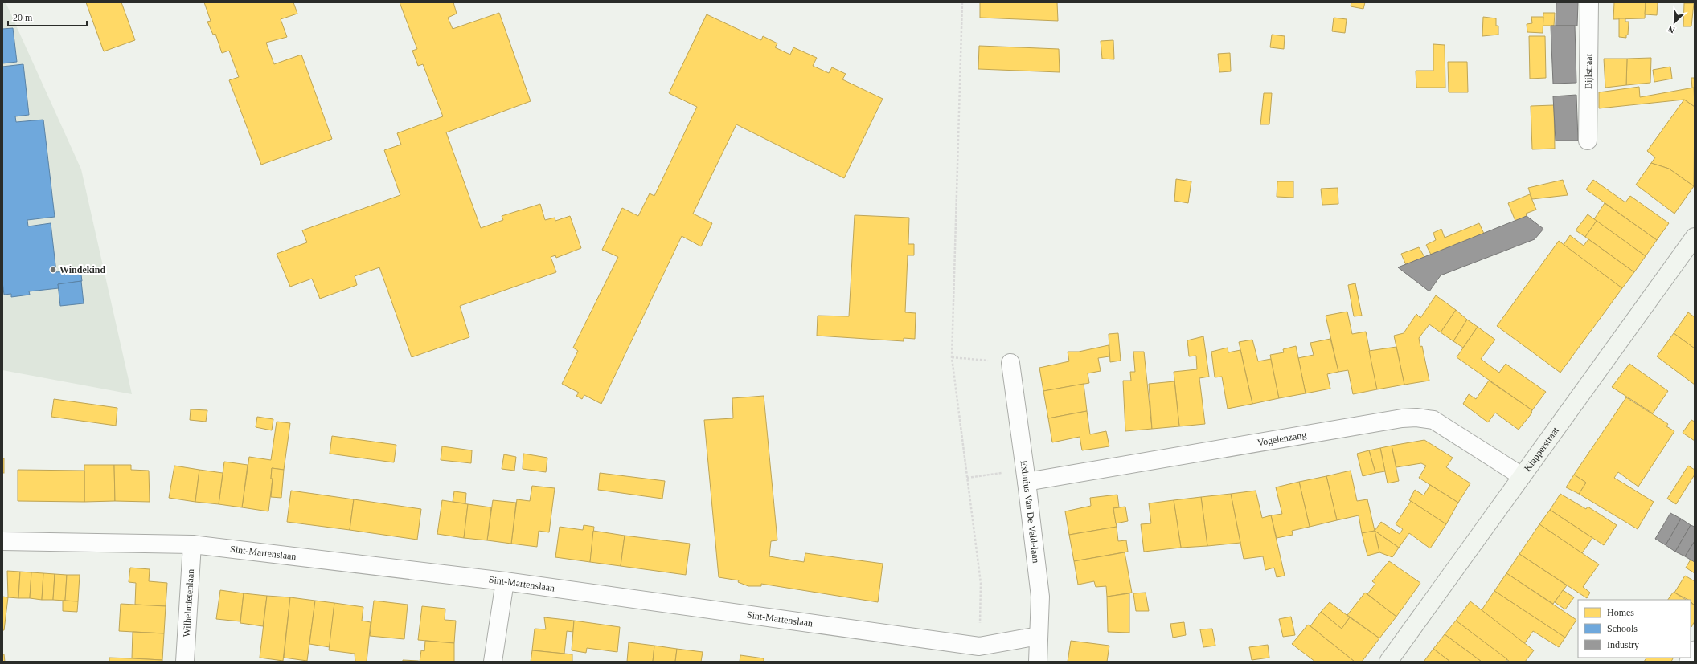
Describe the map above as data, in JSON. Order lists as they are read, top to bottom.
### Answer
{
  "streets": {
    "street": [
      "Bijlstraat",
      "Vogelenzang",
      "Klapperstraat",
      "Eximius Van De Veldelaan",
      "Sint-Martenslaan",
      "Wilhelmietenlaan"
    ]
  },
  "crossings": [
    ["Vogelenzang", "Klapperstraat"],
    ["Vogelenzang", "Eximius Van De Veldelaan"],
    ["Eximius Van De Veldelaan", "Sint-Martenslaan"],
    ["Sint-Martenslaan", "Wilhelmietenlaan"]
  ],
  "places": ["Windekind"],
  "legend": ["Homes", "Schools", "Industry"],
  "scale_bar": "20 m",
  "north": "bottom left"
}
